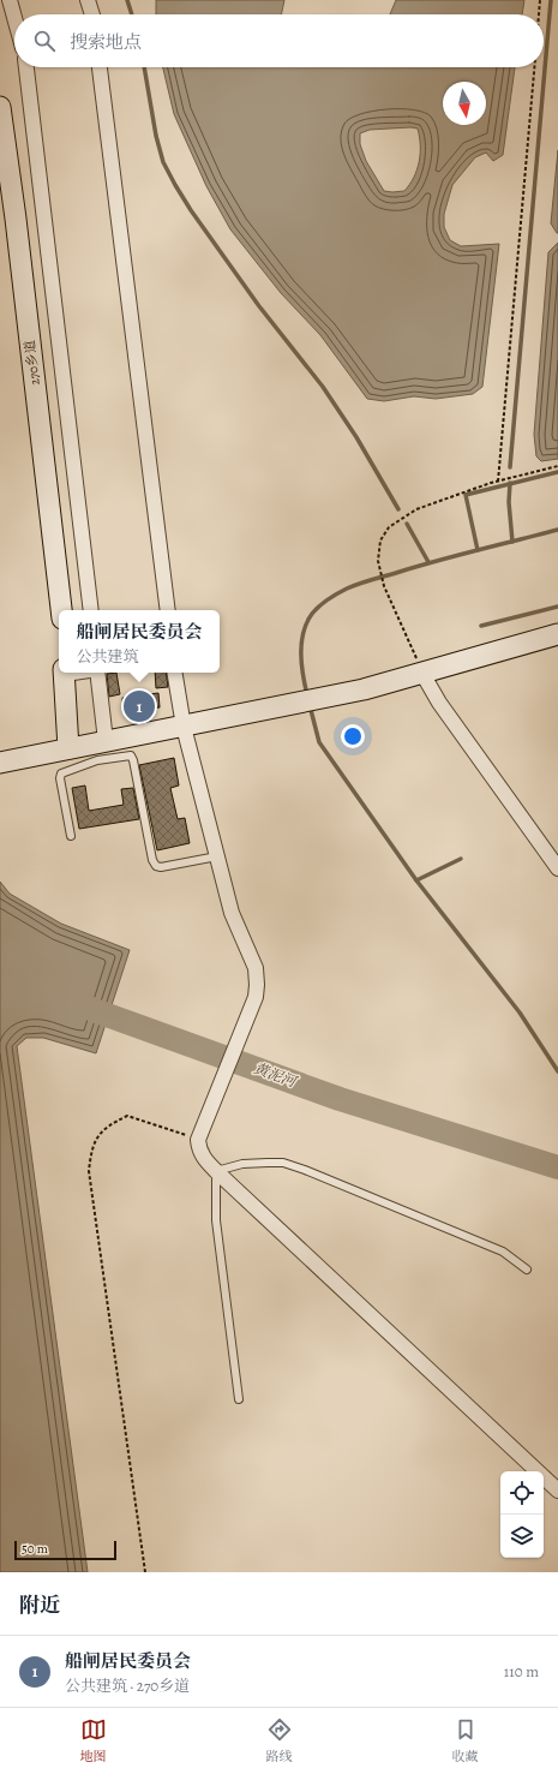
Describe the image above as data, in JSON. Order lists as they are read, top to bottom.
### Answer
{
  "streets": {
    "street": ["270乡道"]
  },
  "water": ["黄泥河"],
  "scale_bar": "50 m",
  "north": "bottom",
  "page": {
    "search": "搜索地点",
    "popup": ["船闸居民委员会", "公共建筑"],
    "pins": "1",
    "scale": "50 m",
    "heading": "附近",
    "list": [
      {
        "mark": "1",
        "name": "船闸居民委员会",
        "note": "公共建筑 · 270乡道",
        "value": "110 m"
      }
    ],
    "nav": ["地图", "路线", "收藏"]
  }
}
